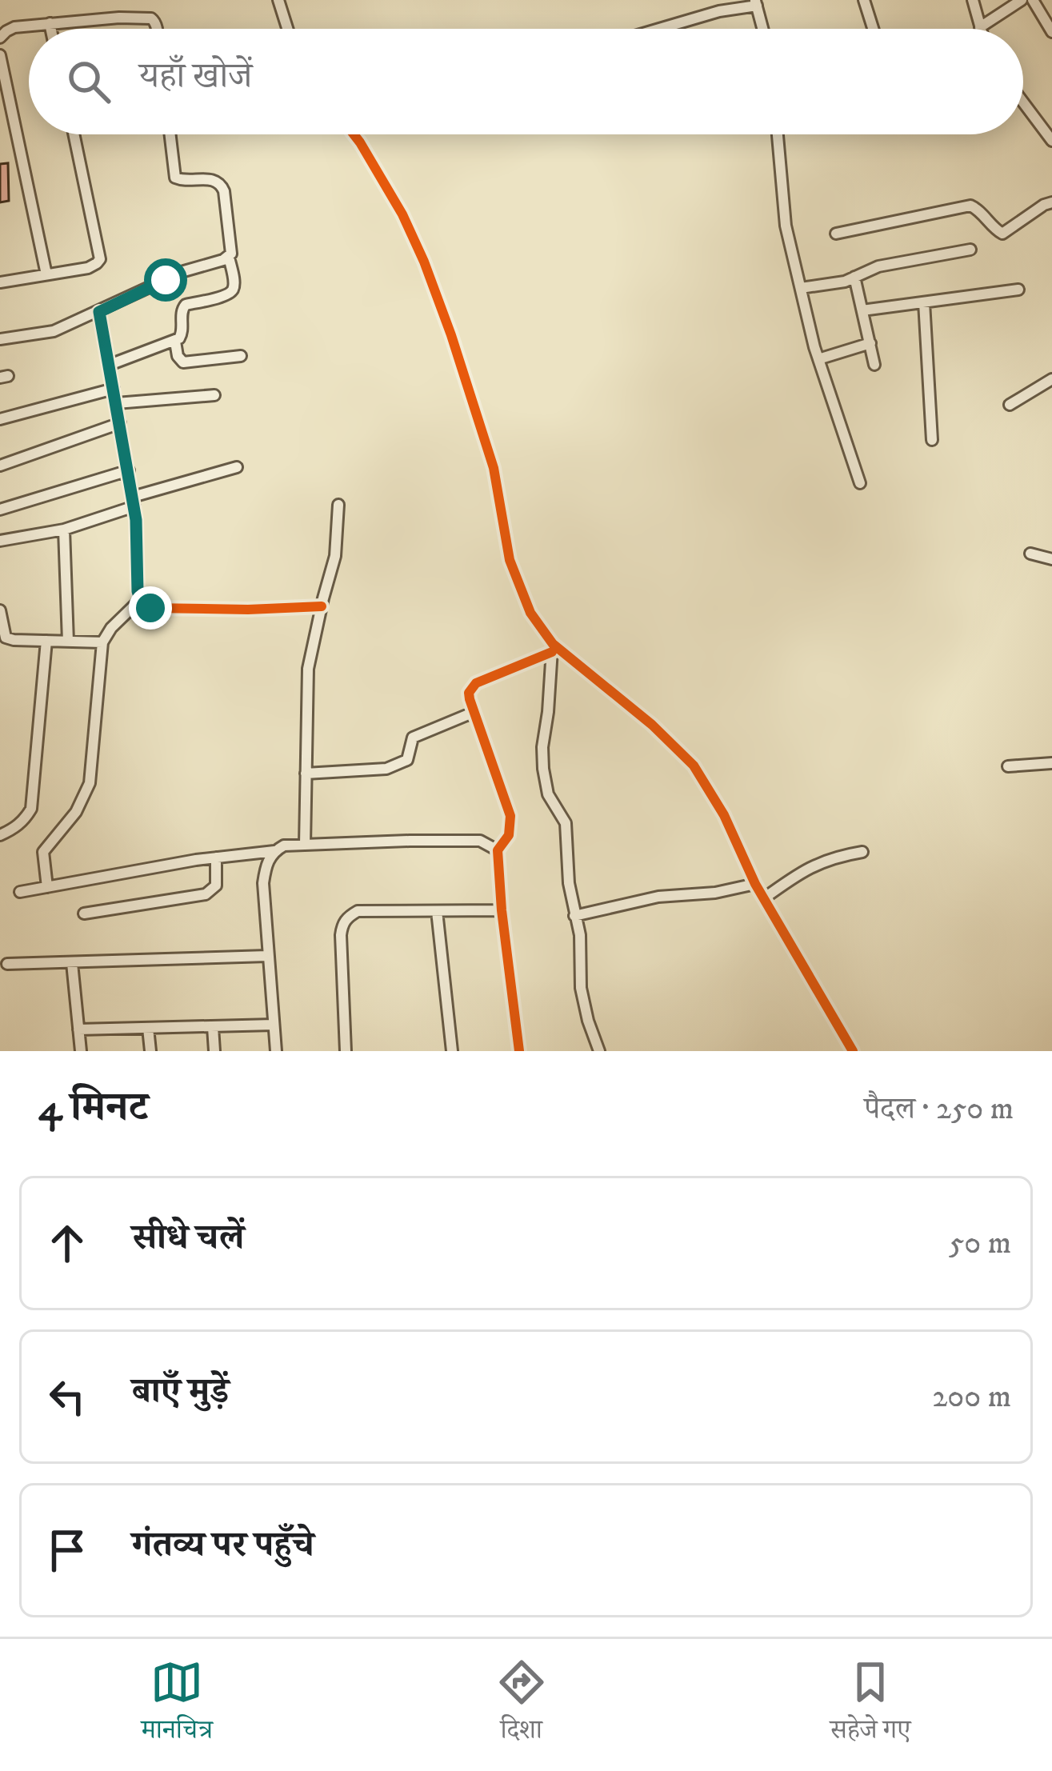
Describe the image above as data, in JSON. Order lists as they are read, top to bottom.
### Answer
{
  "page": {
    "search": "यहाँ खोजें",
    "heading": ["4 मिनट", "पैदल · 250 m"],
    "list": [
      ["सीधे चलें", "50 m"],
      ["बाएँ मुड़ें", "200 m"],
      "गंतव्य पर पहुँचे"
    ],
    "nav": ["मानचित्र", "दिशा", "सहेजे गए"]
  }
}
